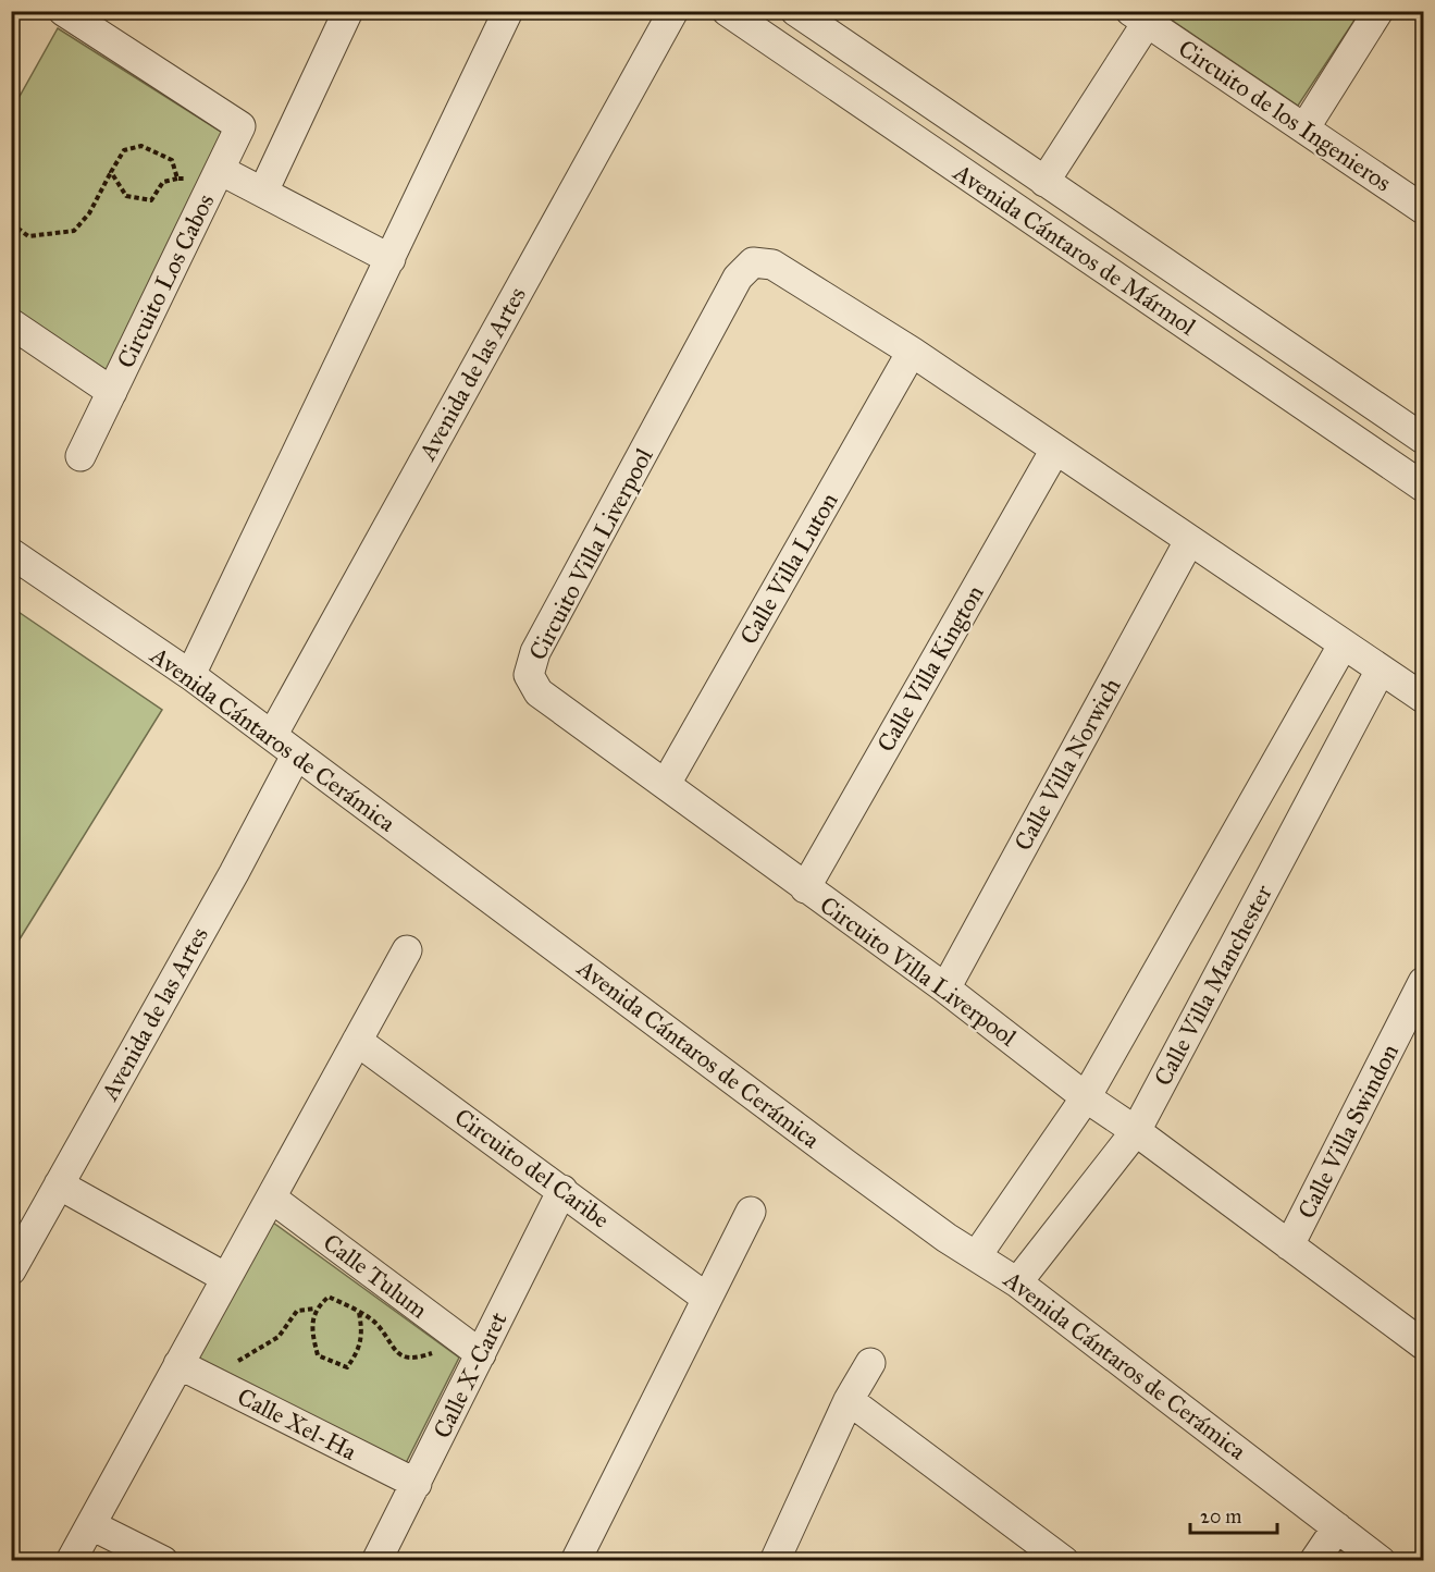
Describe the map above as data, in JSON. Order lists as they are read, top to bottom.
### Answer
{
  "streets": {
    "street": [
      "Circuito de los Ingenieros",
      "Avenida Cántaros de Mármol",
      "Circuito Los Cabos",
      "Avenida de las Artes",
      "Circuito Villa Liverpool",
      "Calle Villa Luton",
      "Calle Villa Kington",
      "Avenida Cántaros de Cerámica",
      "Calle Villa Norwich",
      "Calle Villa Manchester",
      "Calle Villa Swindon",
      "Circuito del Caribe",
      "Calle Tulum",
      "Calle X-Caret",
      "Calle Xel-Ha"
    ]
  },
  "crossings": [
    ["Circuito de los Ingenieros", "Avenida Cántaros de Mármol"],
    ["Avenida de las Artes", "Avenida Cántaros de Cerámica"],
    ["Circuito Villa Liverpool", "Calle Villa Luton"],
    ["Circuito Villa Liverpool", "Calle Villa Kington"],
    ["Circuito Villa Liverpool", "Calle Villa Norwich"],
    ["Circuito Villa Liverpool", "Calle Villa Manchester"],
    ["Circuito Villa Liverpool", "Calle Villa Swindon"],
    ["Avenida Cántaros de Cerámica", "Calle Villa Manchester"],
    ["Circuito del Caribe", "Calle X-Caret"],
    ["Calle Tulum", "Calle X-Caret"],
    ["Calle X-Caret", "Calle Xel-Ha"]
  ],
  "scale_bar": "20 m"
}
